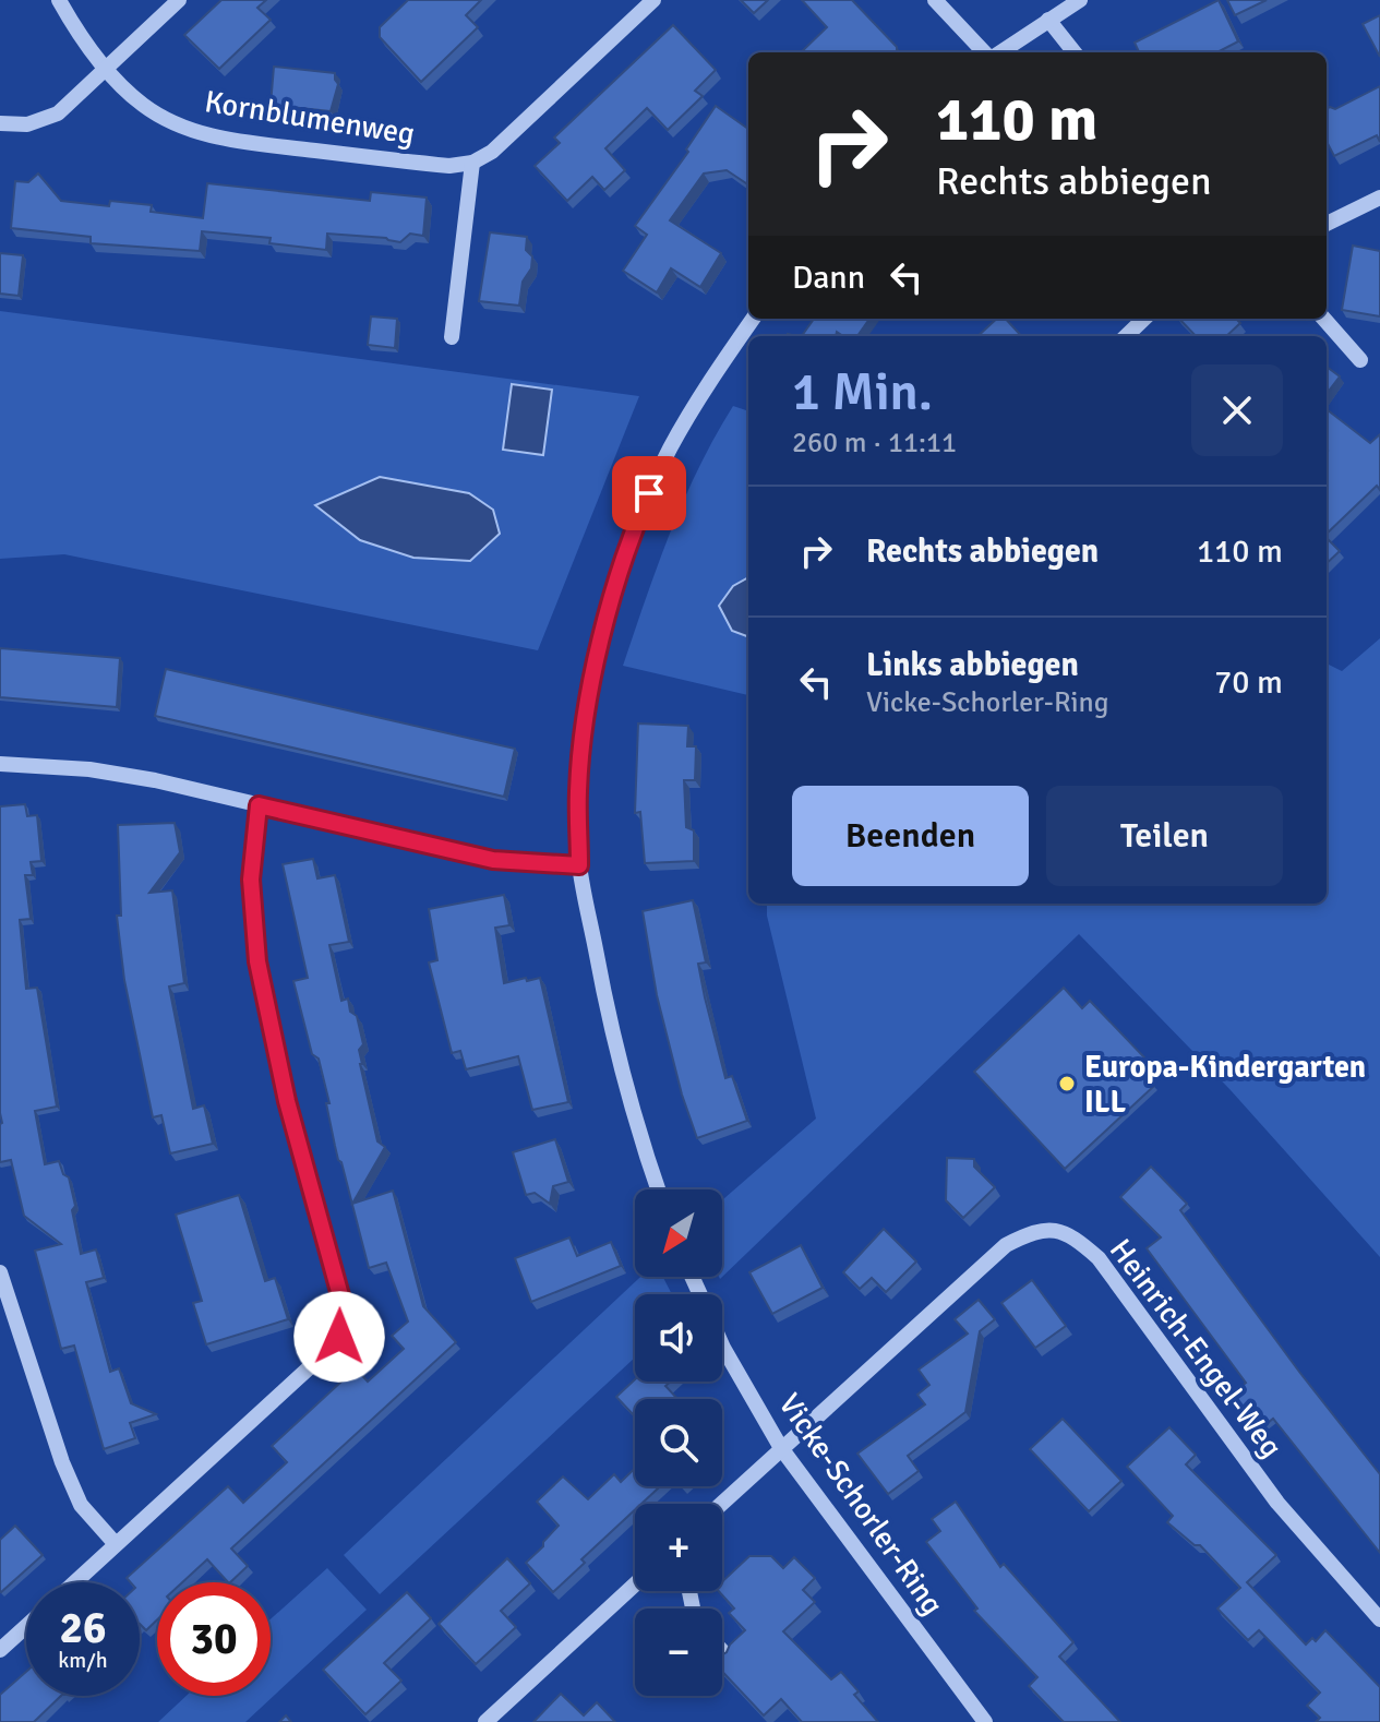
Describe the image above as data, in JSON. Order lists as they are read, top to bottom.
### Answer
{
  "streets": {
    "street": ["Kornblumenweg", "Heinrich-Engel-Weg", "Vicke-Schorler-Ring"]
  },
  "crossings": [
    ["Heinrich-Engel-Weg", "Vicke-Schorler-Ring"]
  ],
  "places": ["Europa-Kindergarten ILL"],
  "north": "bottom left",
  "page": {
    "turn": ["110 m", "Rechts abbiegen"],
    "then": "Dann",
    "heading": ["1 Min.", "260 m · 11:11"],
    "list": [
      {
        "name": "Rechts abbiegen",
        "value": "110 m"
      },
      {
        "name": "Links abbiegen",
        "note": "Vicke-Schorler-Ring",
        "value": "70 m"
      }
    ],
    "buttons": ["Beenden", "Teilen"],
    "map_buttons": ["+", "−"],
    "speed": "26 km/h",
    "limit": "30"
  }
}
